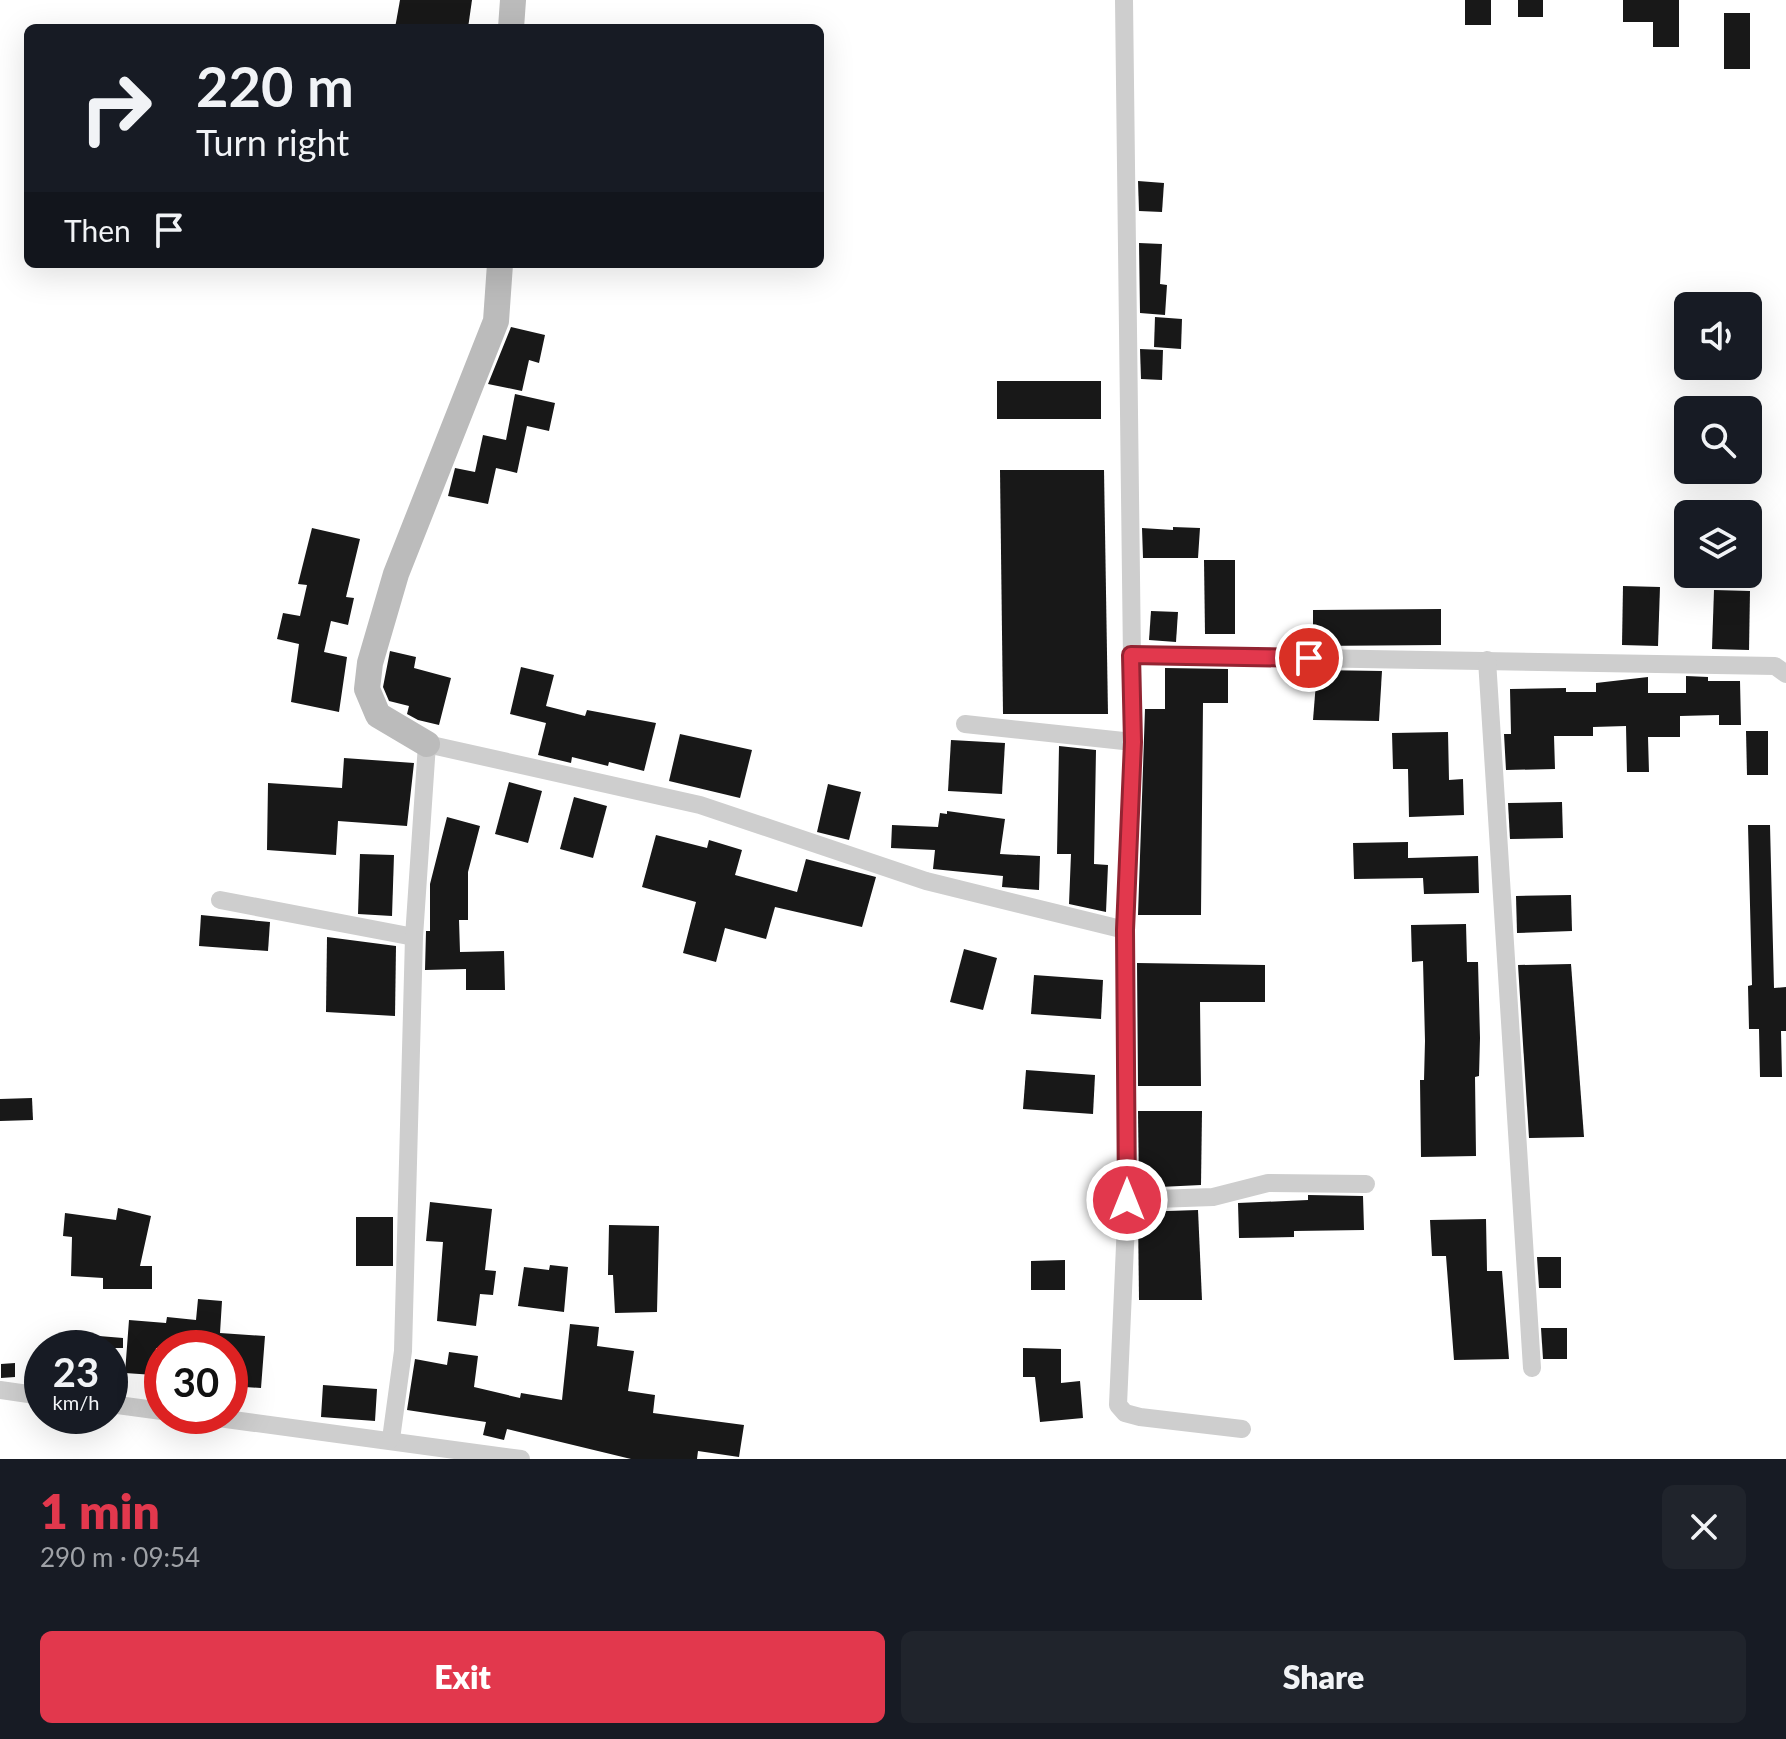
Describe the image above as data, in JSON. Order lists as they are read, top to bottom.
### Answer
{
  "page": {
    "turn": ["220 m", "Turn right"],
    "then": "Then",
    "speed": "23 km/h",
    "limit": "30",
    "heading": ["1 min", "290 m · 09:54"],
    "buttons": ["Exit", "Share"]
  }
}
